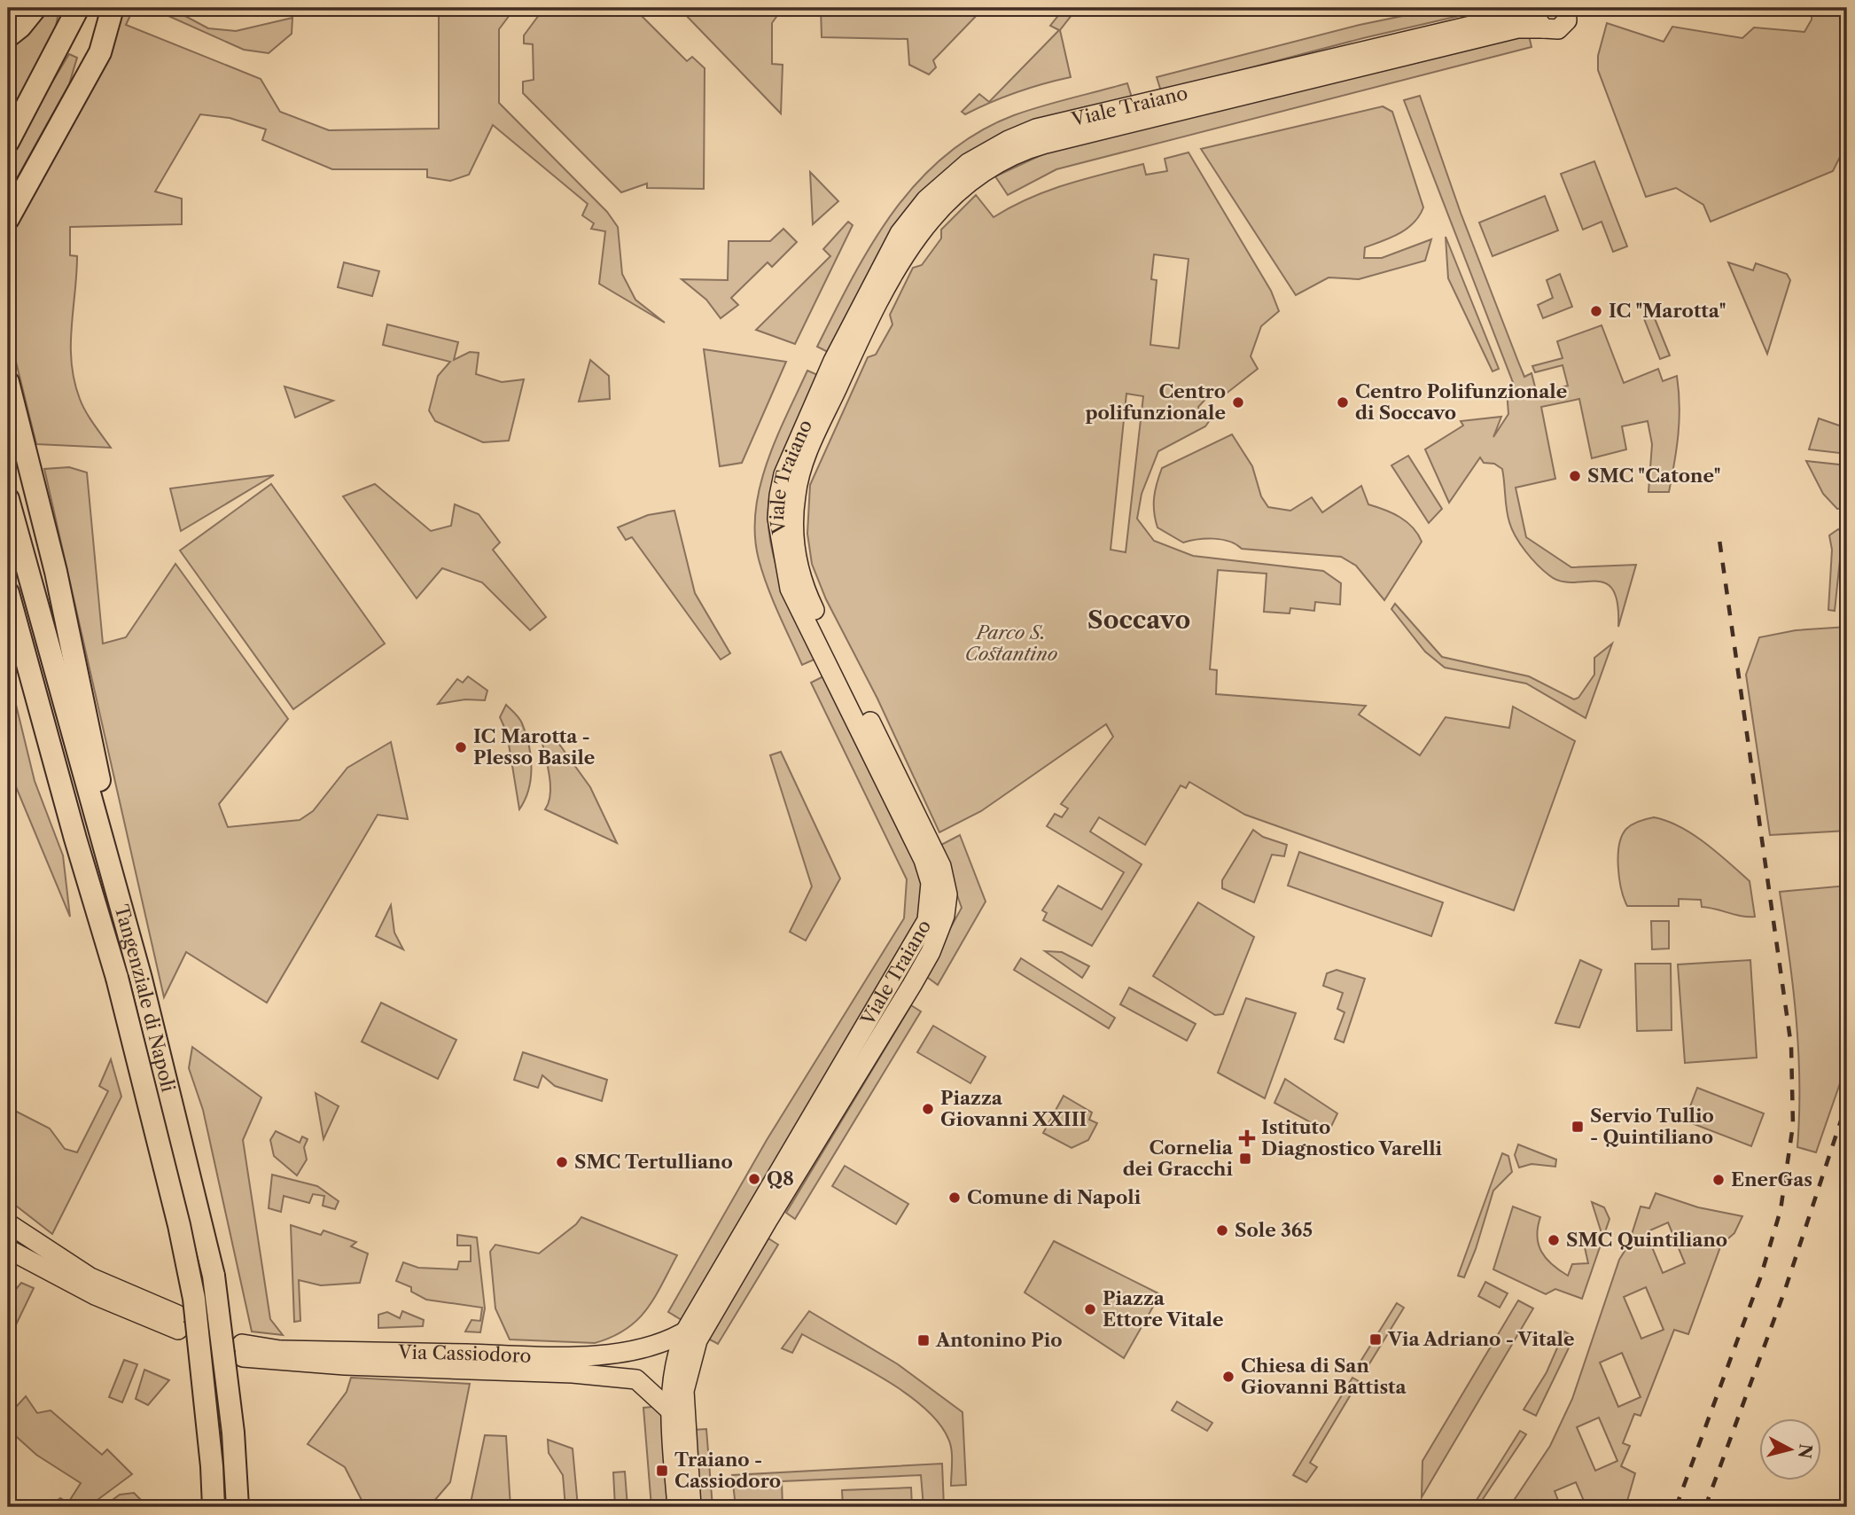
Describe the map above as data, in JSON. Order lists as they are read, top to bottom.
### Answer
{
  "streets": {
    "highway": ["Tangenziale di Napoli"],
    "main road": ["Viale Traiano", "Via Cassiodoro"]
  },
  "crossings": [
    ["Viale Traiano", "Via Cassiodoro"]
  ],
  "districts": ["Soccavo"],
  "parks": ["Parco S. Costantino"],
  "places": {
    "other": [
      "IC \"Marotta\"",
      "Centro polifunzionale",
      "Centro Polifunzionale di Soccavo",
      "SMC \"Catone\"",
      "IC Marotta - Plesso Basile",
      "Piazza Giovanni XXIII",
      "SMC Tertulliano",
      "Q8",
      "EnerGas",
      "Comune di Napoli",
      "Sole 365",
      "SMC Quintiliano",
      "Piazza Ettore Vitale",
      "Chiesa di San Giovanni Battista"
    ],
    "transit": [
      "Servio Tullio - Quintiliano",
      "Cornelia dei Gracchi",
      "Via Adriano - Vitale",
      "Antonino Pio",
      "Traiano - Cassiodoro"
    ],
    "health": ["Istituto Diagnostico Varelli"]
  },
  "north": "right"
}
